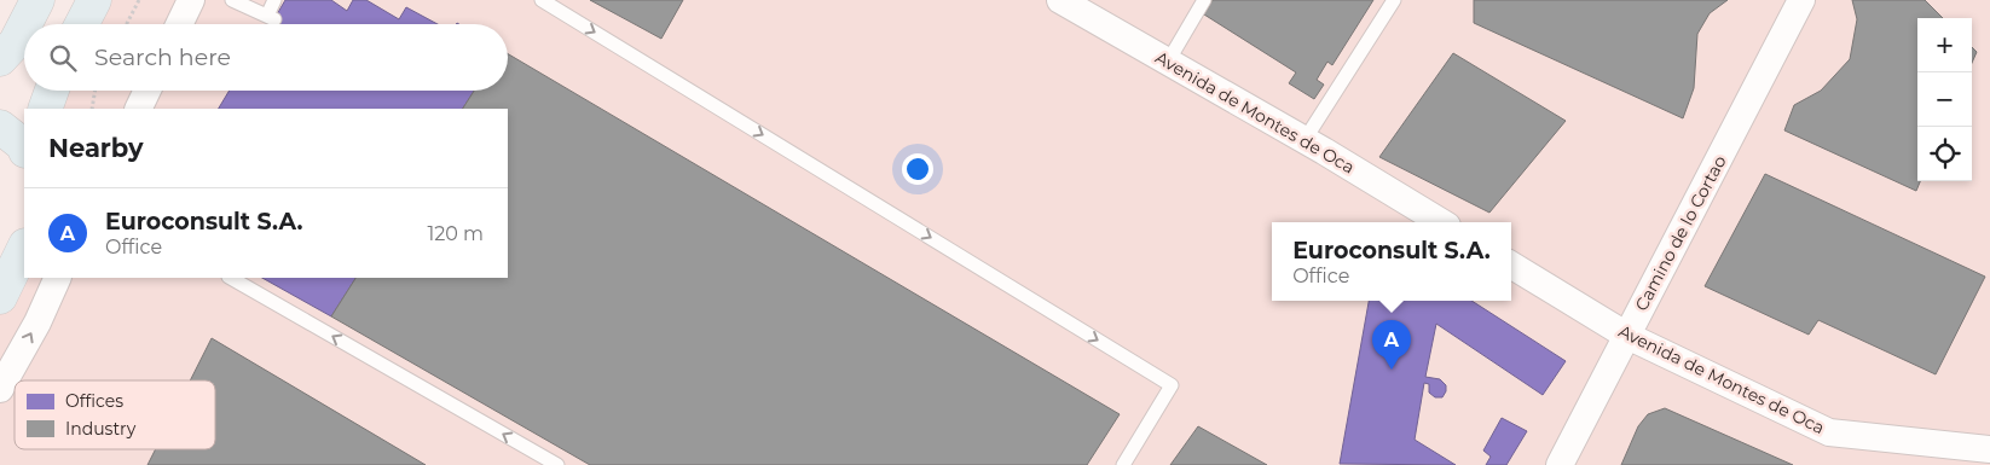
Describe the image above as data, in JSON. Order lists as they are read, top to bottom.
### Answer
{
  "streets": {
    "street": ["Avenida de Montes de Oca", "Camino de lo Cortao"]
  },
  "crossings": [
    ["Avenida de Montes de Oca", "Camino de lo Cortao"]
  ],
  "legend": ["Offices", "Industry"],
  "page": {
    "map_buttons": ["+", "−"],
    "search": "Search here",
    "heading": "Nearby",
    "list": [
      {
        "mark": "A",
        "name": "Euroconsult S.A.",
        "note": "Office",
        "value": "120 m"
      }
    ],
    "popup": ["Euroconsult S.A.", "Office"],
    "pins": "A"
  }
}
